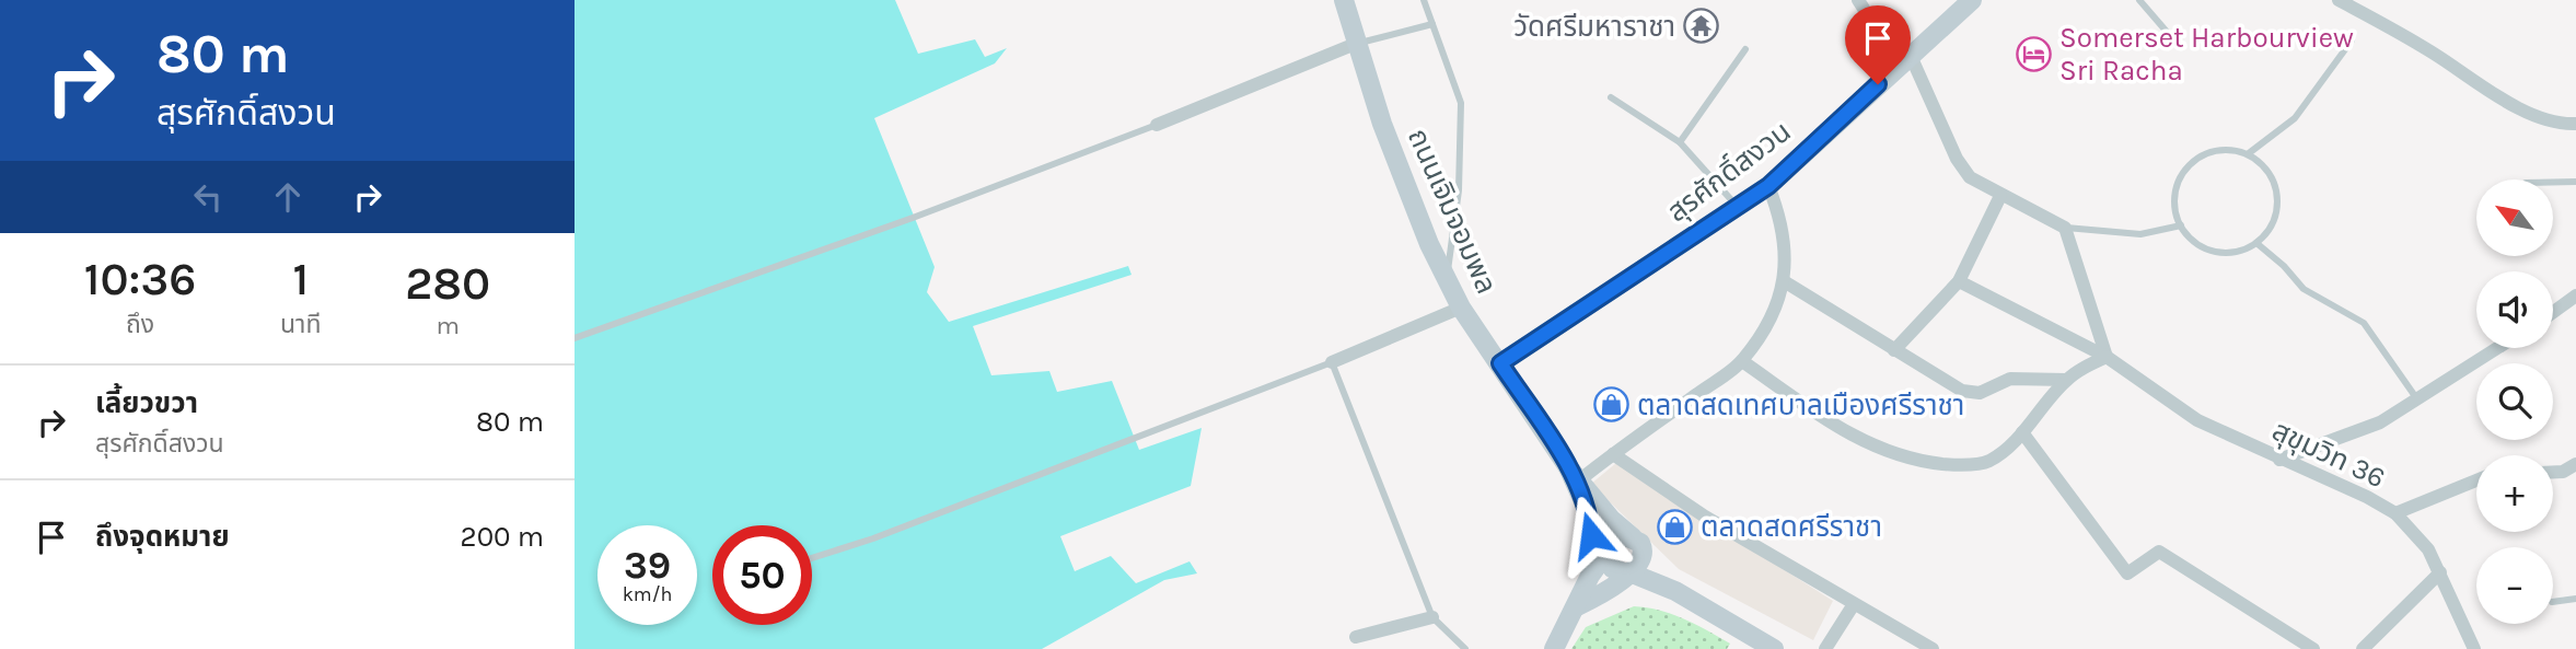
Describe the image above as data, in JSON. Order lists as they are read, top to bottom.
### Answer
{
  "streets": {
    "main road": ["สุรศักดิ์สงวน", "ถนนเจิมจอมพล"],
    "street": ["สุขุมวิท 36"]
  },
  "crossings": [
    ["สุรศักดิ์สงวน", "ถนนเจิมจอมพล"]
  ],
  "places": {
    "temple": ["วัดศรีมหาราชา"],
    "hotel": ["Somerset Harbourview Sri Racha"],
    "shop": ["ตลาดสดเทศบาลเมืองศรีราชา", "ตลาดสดศรีราชา"]
  },
  "north": "top left",
  "page": {
    "turn": ["80 m", "สุรศักดิ์สงวน"],
    "map_buttons": ["+", "−"],
    "eta": [
      "10:36",
      "ถึง",
      "1",
      "นาที",
      "280",
      "m"
    ],
    "list": [
      {
        "name": "เลี้ยวขวา",
        "note": "สุรศักดิ์สงวน",
        "value": "80 m"
      },
      {
        "name": "ถึงจุดหมาย",
        "value": "200 m"
      }
    ],
    "speed": "39 km/h",
    "limit": "50"
  }
}
